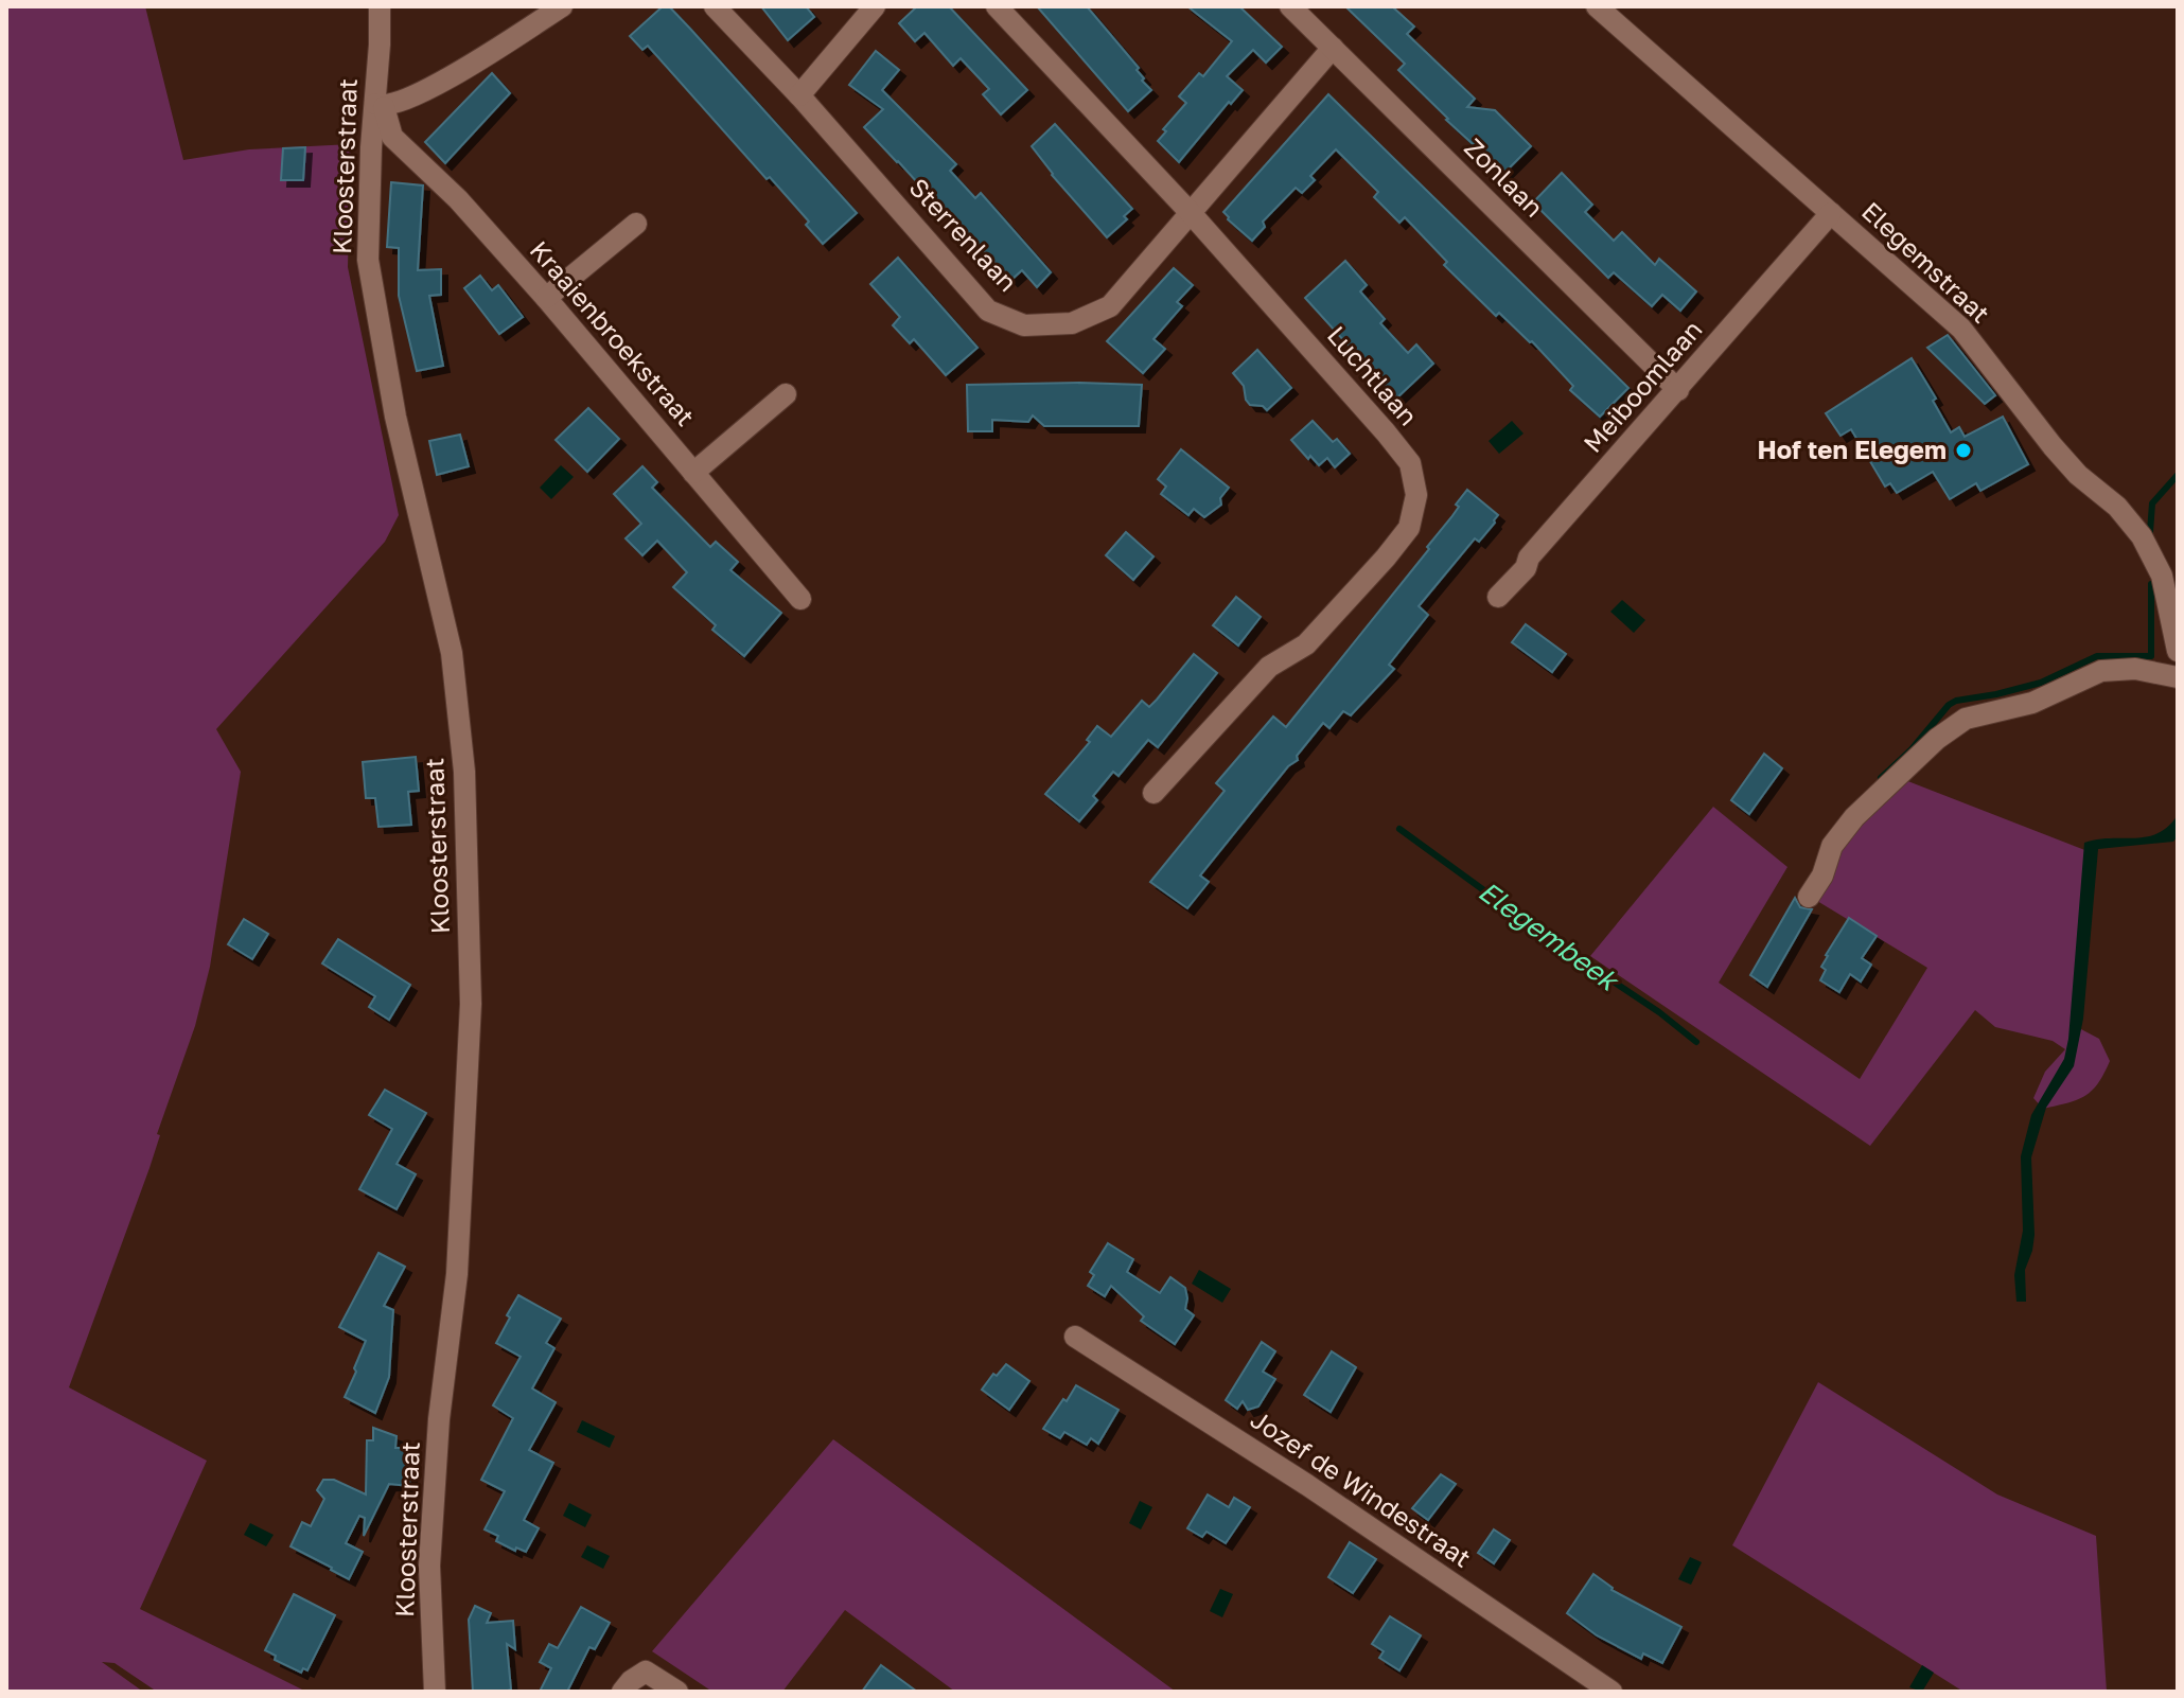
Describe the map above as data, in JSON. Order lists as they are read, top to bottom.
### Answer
{
  "streets": {
    "street": [
      "Kloosterstraat",
      "Zonlaan",
      "Sterrenlaan",
      "Elegemstraat",
      "Kraaienbroekstraat",
      "Luchtlaan",
      "Meiboomlaan",
      "Jozef de Windestraat"
    ]
  },
  "crossings": [
    ["Kloosterstraat", "Kraaienbroekstraat"],
    ["Zonlaan", "Sterrenlaan"],
    ["Zonlaan", "Meiboomlaan"],
    ["Sterrenlaan", "Luchtlaan"],
    ["Elegemstraat", "Meiboomlaan"]
  ],
  "water": ["Elegembeek"],
  "places": ["Hof ten Elegem"]
}
